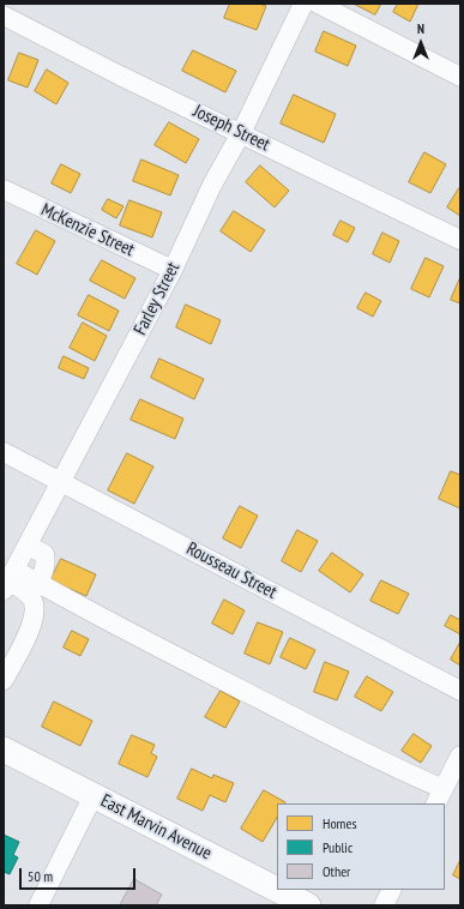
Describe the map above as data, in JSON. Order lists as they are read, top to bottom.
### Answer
{
  "streets": {
    "main road": ["East Marvin Avenue"],
    "street": [
      "Joseph Street",
      "McKenzie Street",
      "Farley Street",
      "Rousseau Street"
    ]
  },
  "crossings": [
    ["Joseph Street", "Farley Street"],
    ["McKenzie Street", "Farley Street"],
    ["Farley Street", "Rousseau Street"]
  ],
  "legend": ["Homes", "Public", "Other"],
  "scale_bar": "50 m",
  "north": "top"
}
